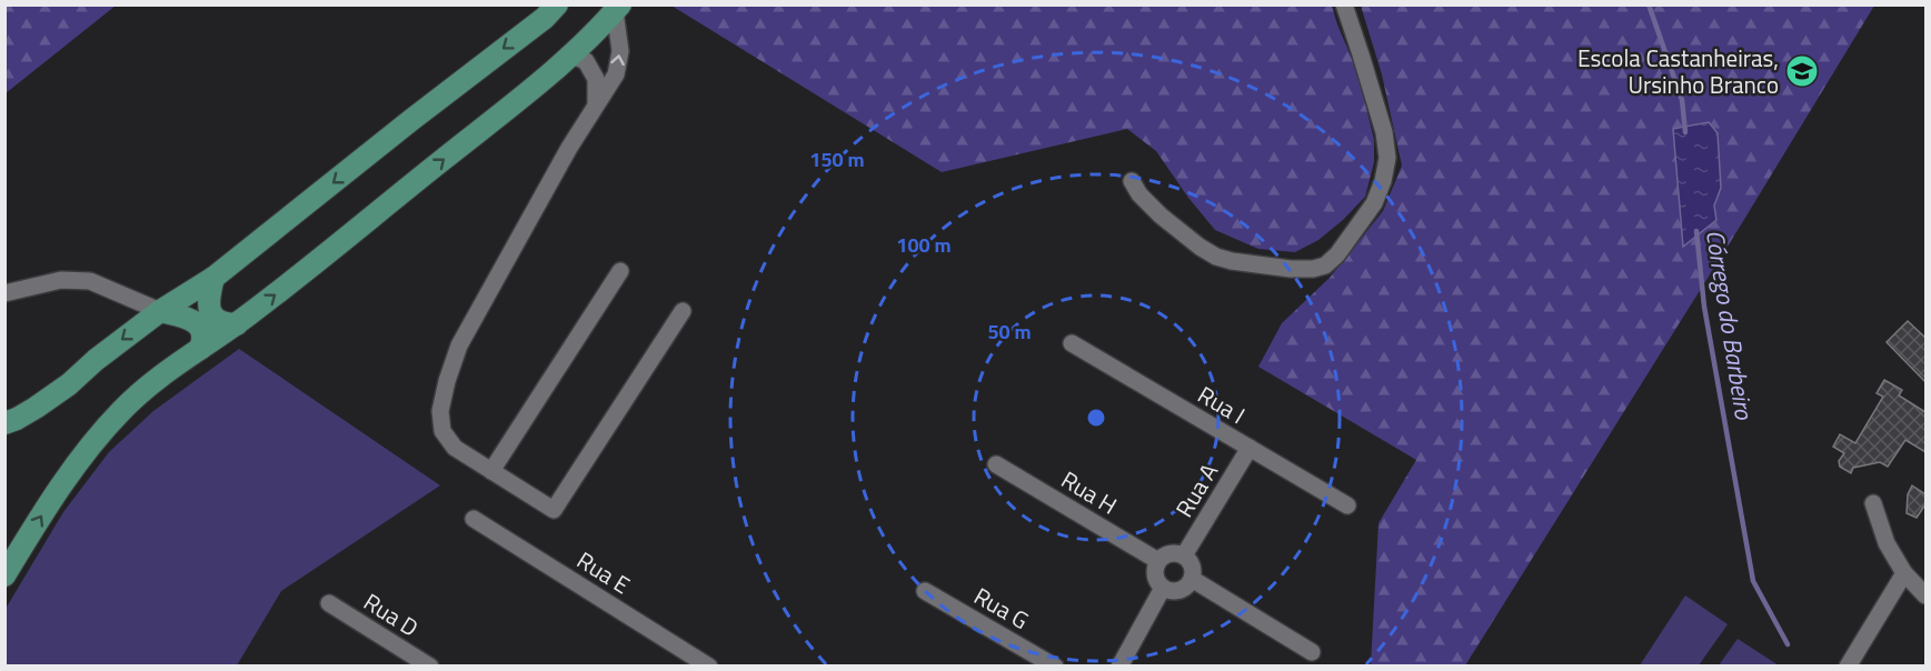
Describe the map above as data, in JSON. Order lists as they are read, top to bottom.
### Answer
{
  "streets": {
    "street": [
      "Rua I",
      "Rua A",
      "Rua H",
      "Rua E",
      "Rua G",
      "Rua D"
    ]
  },
  "crossings": [
    ["Rua I", "Rua A"],
    ["Rua A", "Rua H"]
  ],
  "water": ["Córrego do Barbeiro"],
  "places": {
    "school or university": ["Escola Castanheiras, Ursinho Branco"]
  },
  "rings": ["150 m", "100 m", "50 m"]
}
